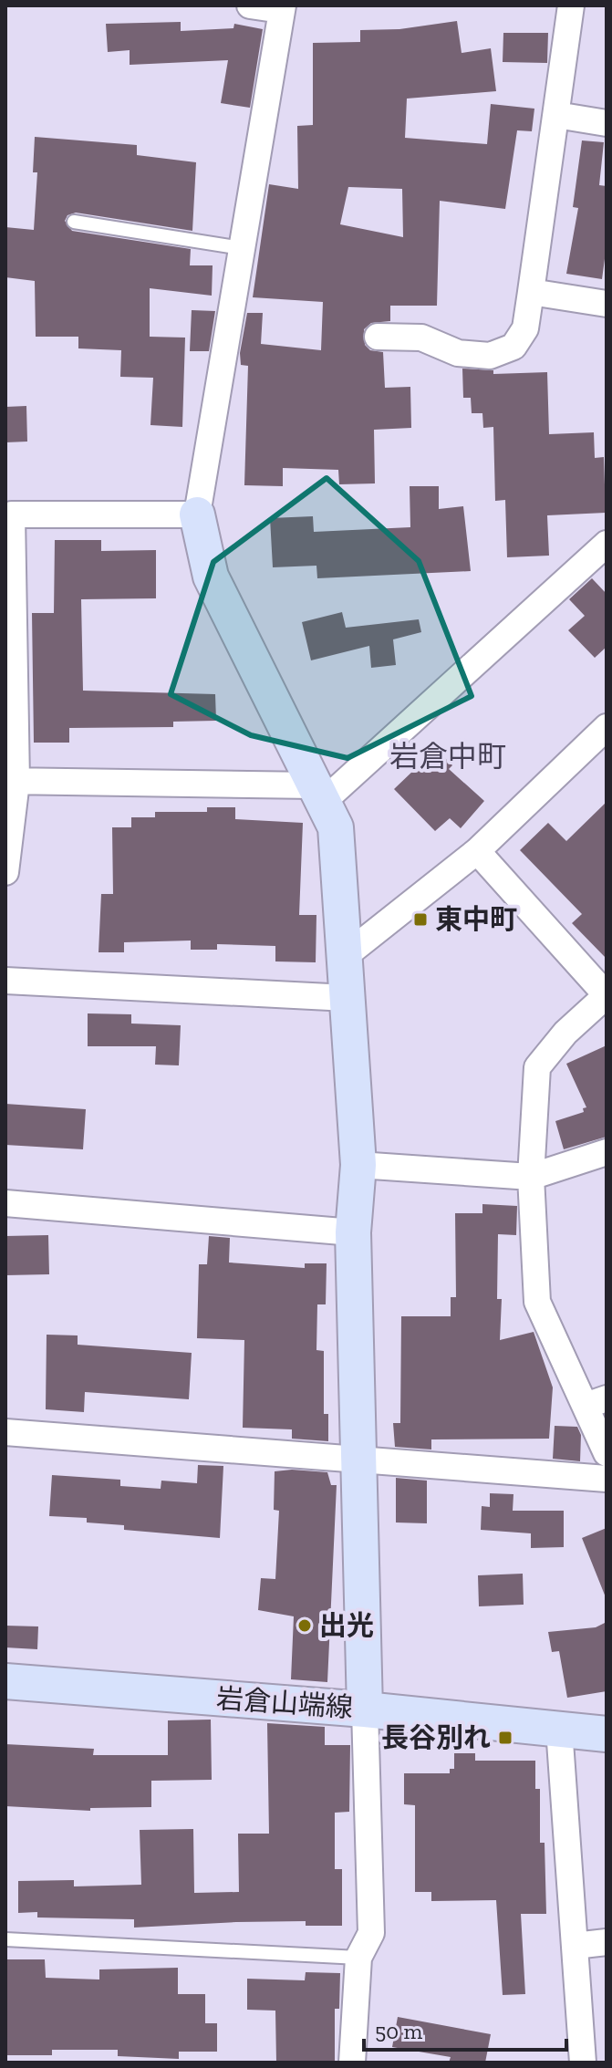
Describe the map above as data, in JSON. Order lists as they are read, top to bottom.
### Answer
{
  "streets": {
    "street": ["岩倉山端線"]
  },
  "districts": ["岩倉中町"],
  "places": {
    "transit": ["東中町", "長谷別れ"],
    "other": ["出光"]
  },
  "scale_bar": "50 m"
}
